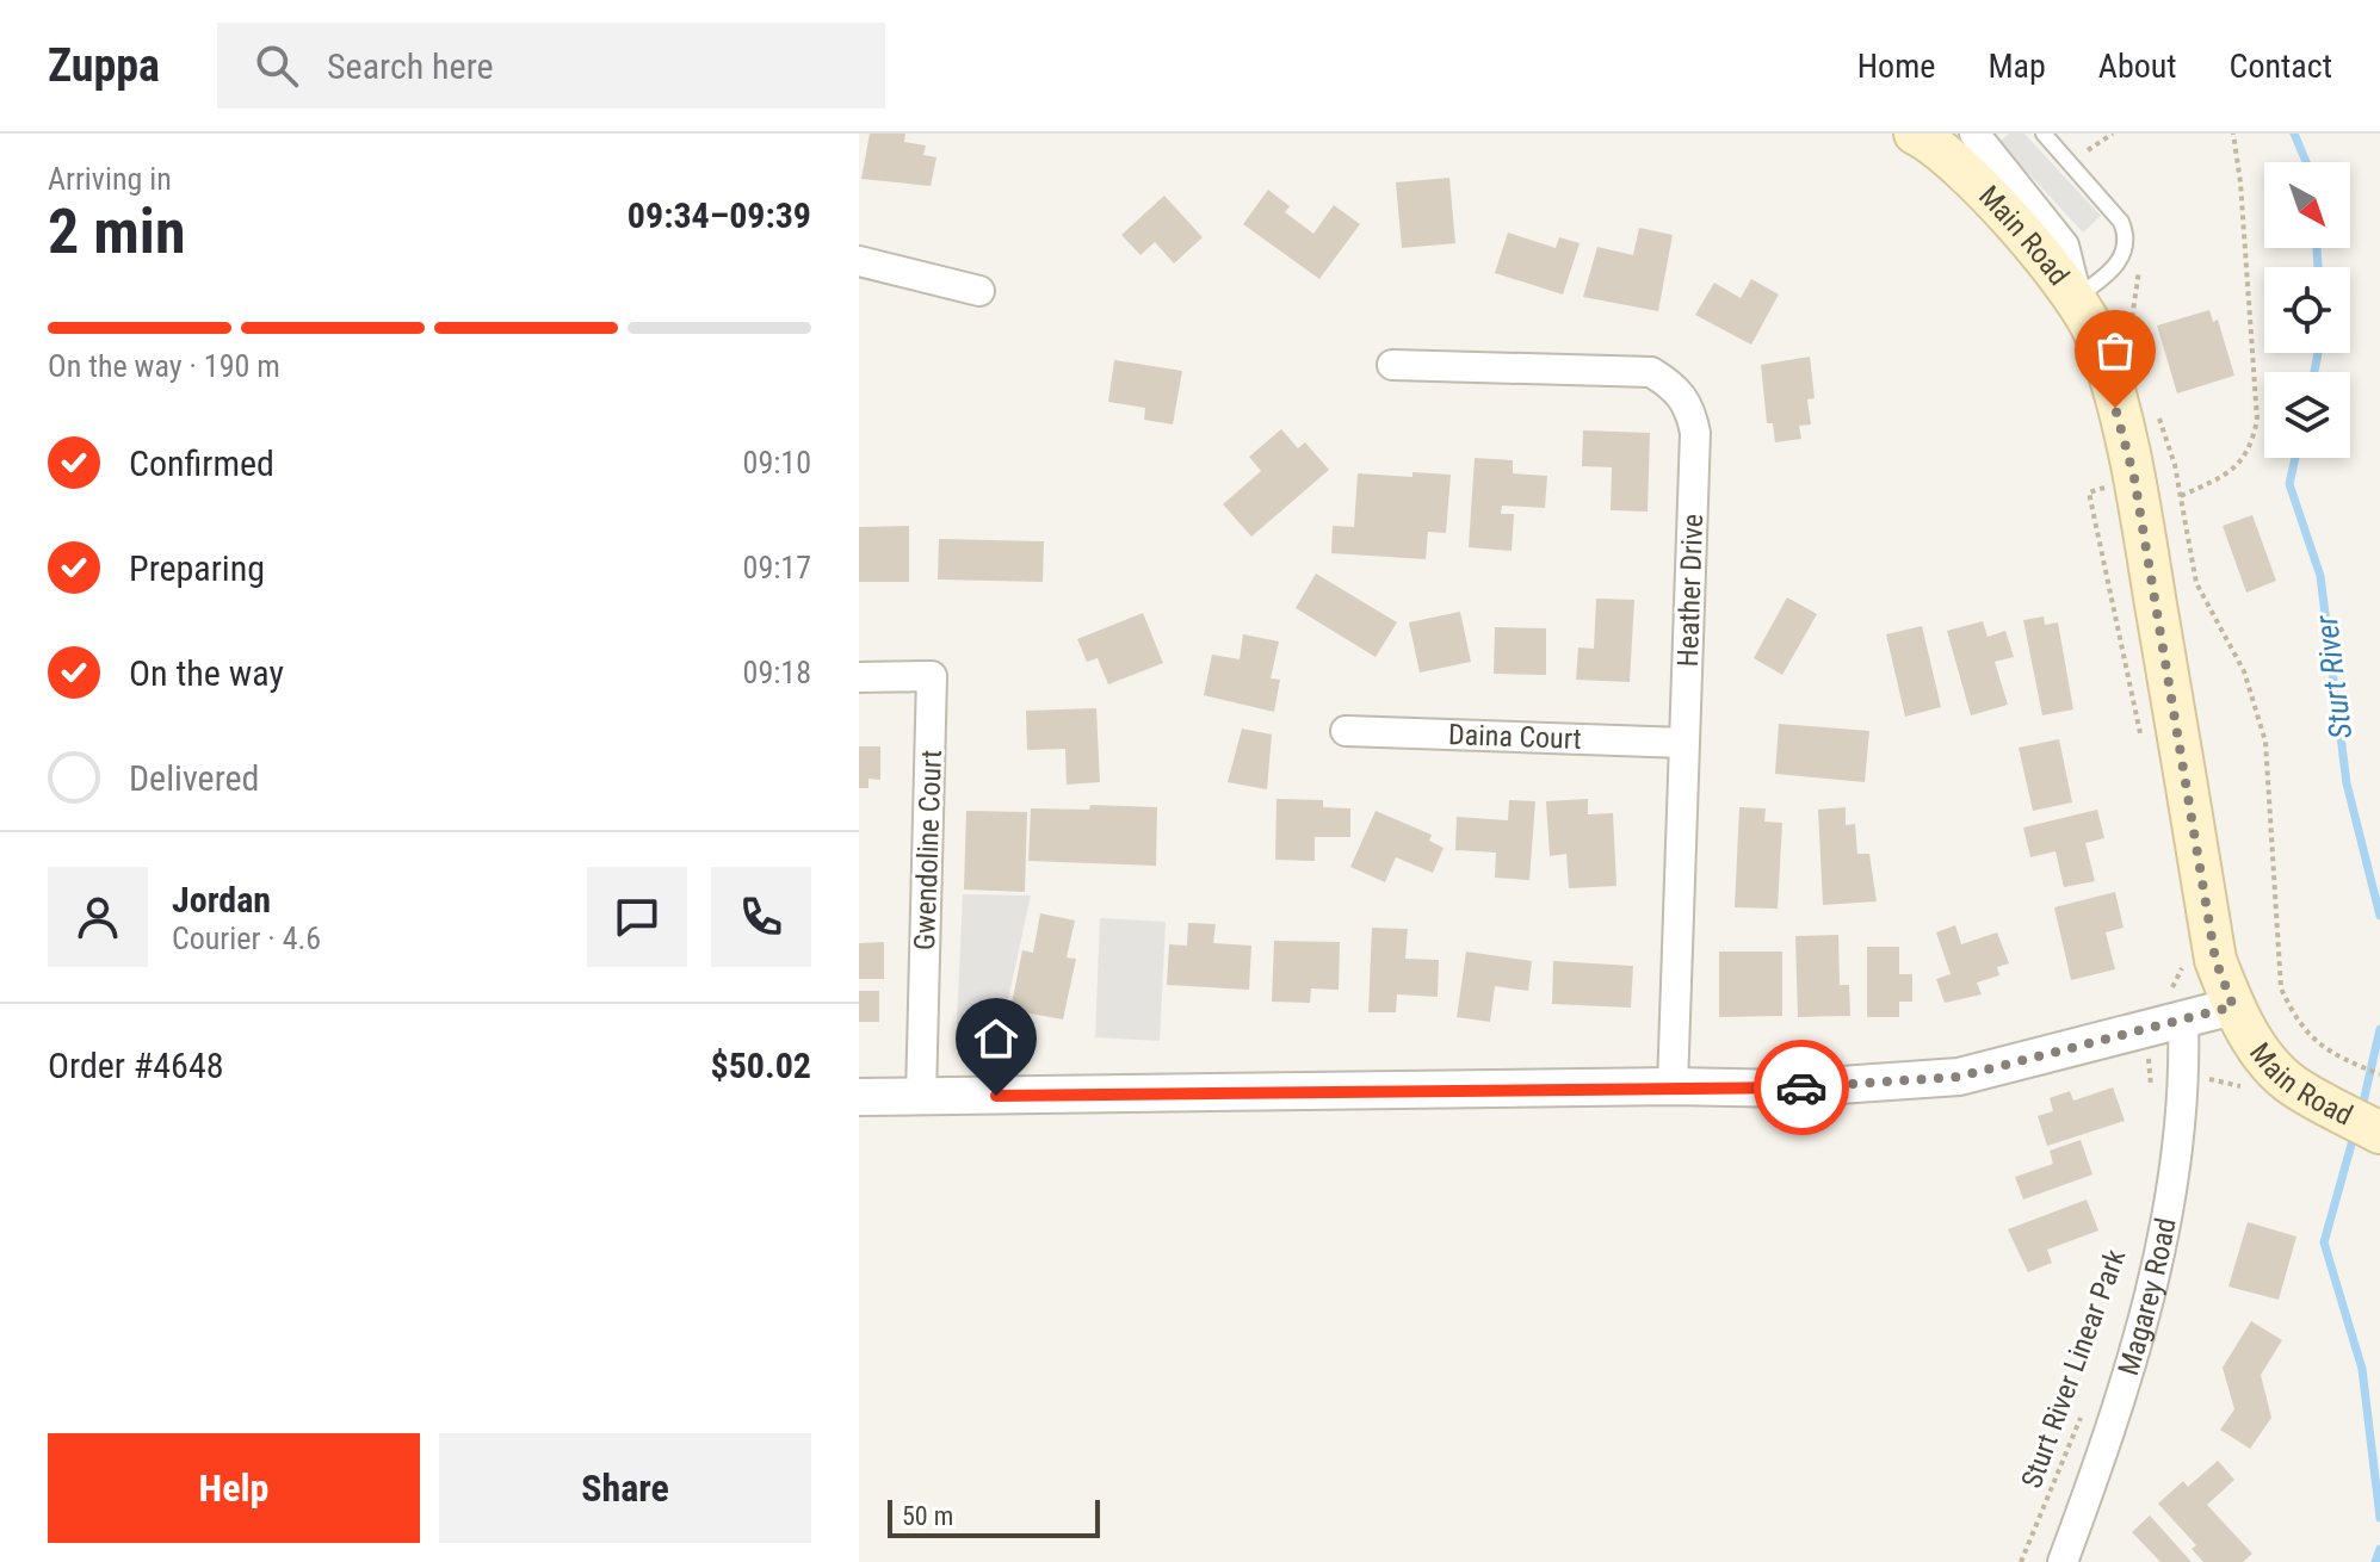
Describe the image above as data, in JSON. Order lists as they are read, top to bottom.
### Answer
{
  "streets": {
    "main road": ["Main Road"],
    "street": [
      "Heather Drive",
      "Daina Court",
      "Gwendoline Court",
      "Magarey Road"
    ],
    "path": ["Sturt River Linear Park"]
  },
  "crossings": [
    ["Heather Drive", "Daina Court"]
  ],
  "water": ["Sturt River"],
  "scale_bar": "50 m",
  "north": "bottom right",
  "page": {
    "header": "Zuppa",
    "search": "Search here",
    "nav": [
      "Home",
      "Map",
      "About",
      "Contact"
    ],
    "heading": ["2 min", "Arriving in", "09:34–09:39"],
    "panel": [
      "Jordan",
      "Courier · 4.6",
      "Order #4648",
      "$50.02"
    ],
    "bar": "On the way · 190 m",
    "list": [
      ["Confirmed", "09:10"],
      ["Preparing", "09:17"],
      ["On the way", "09:18"],
      "Delivered"
    ],
    "buttons": ["Help", "Share"],
    "scale": "50 m"
  }
}
